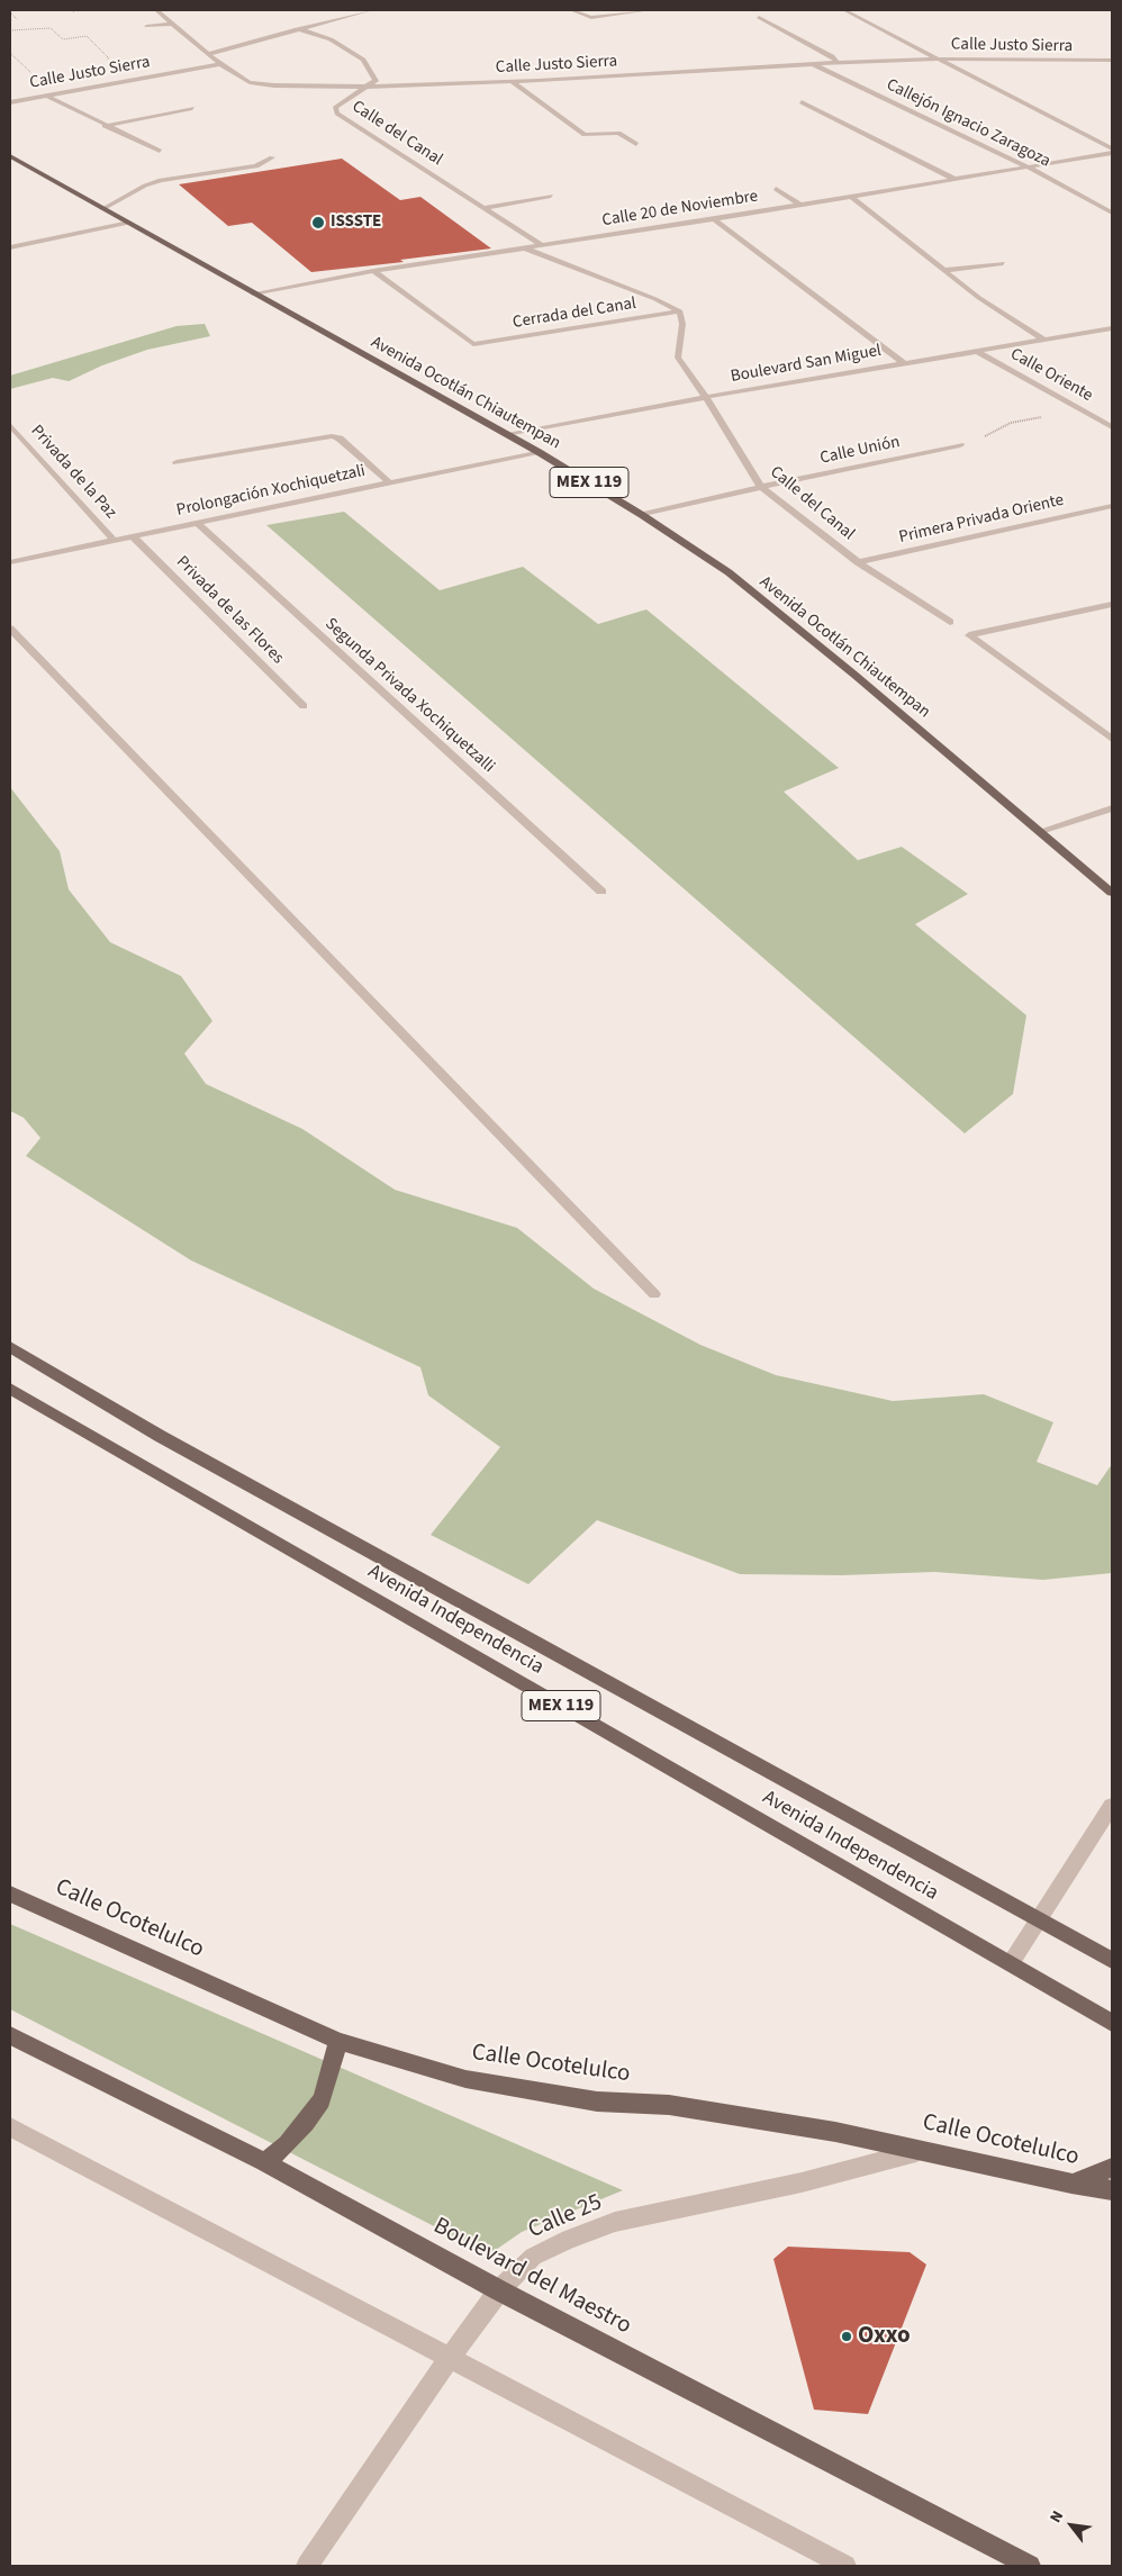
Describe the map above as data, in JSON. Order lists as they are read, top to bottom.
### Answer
{
  "streets": {
    "main road": [
      "Avenida Ocotlán Chiautempan",
      "MEX 119",
      "Avenida Independencia",
      "Calle Ocotelulco",
      "Boulevard del Maestro"
    ],
    "street": [
      "Calle Justo Sierra",
      "Callejón Ignacio Zaragoza",
      "Calle del Canal",
      "Calle 20 de Noviembre",
      "Cerrada del Canal",
      "Boulevard San Miguel",
      "Calle Oriente",
      "Calle Unión",
      "Privada de la Paz",
      "Prolongación Xochiquetzali",
      "Primera Privada Oriente",
      "Privada de las Flores",
      "Segunda Privada Xochiquetzalli",
      "Calle 25"
    ]
  },
  "crossings": [
    ["Calle Justo Sierra", "Callejón Ignacio Zaragoza"],
    ["Calle Justo Sierra", "Calle del Canal"],
    ["Callejón Ignacio Zaragoza", "Calle 20 de Noviembre"],
    ["Calle del Canal", "Calle 20 de Noviembre"],
    ["Calle del Canal", "Cerrada del Canal"],
    ["Calle del Canal", "Boulevard San Miguel"],
    ["Calle del Canal", "Calle Unión"],
    ["Calle del Canal", "Primera Privada Oriente"],
    ["Calle 20 de Noviembre", "Cerrada del Canal"],
    ["Calle 20 de Noviembre", "Avenida Ocotlán Chiautempan"],
    ["Boulevard San Miguel", "Calle Oriente"],
    ["Boulevard San Miguel", "Avenida Ocotlán Chiautempan"],
    ["Avenida Ocotlán Chiautempan", "Calle Unión"],
    ["Avenida Ocotlán Chiautempan", "Prolongación Xochiquetzali"],
    ["Privada de la Paz", "Prolongación Xochiquetzali"],
    ["Prolongación Xochiquetzali", "Privada de las Flores"],
    ["Prolongación Xochiquetzali", "Segunda Privada Xochiquetzalli"],
    ["Calle Ocotelulco", "Calle 25"],
    ["Calle 25", "Boulevard del Maestro"]
  ],
  "places": ["ISSSTE", "Oxxo"],
  "north": "top left"
}
